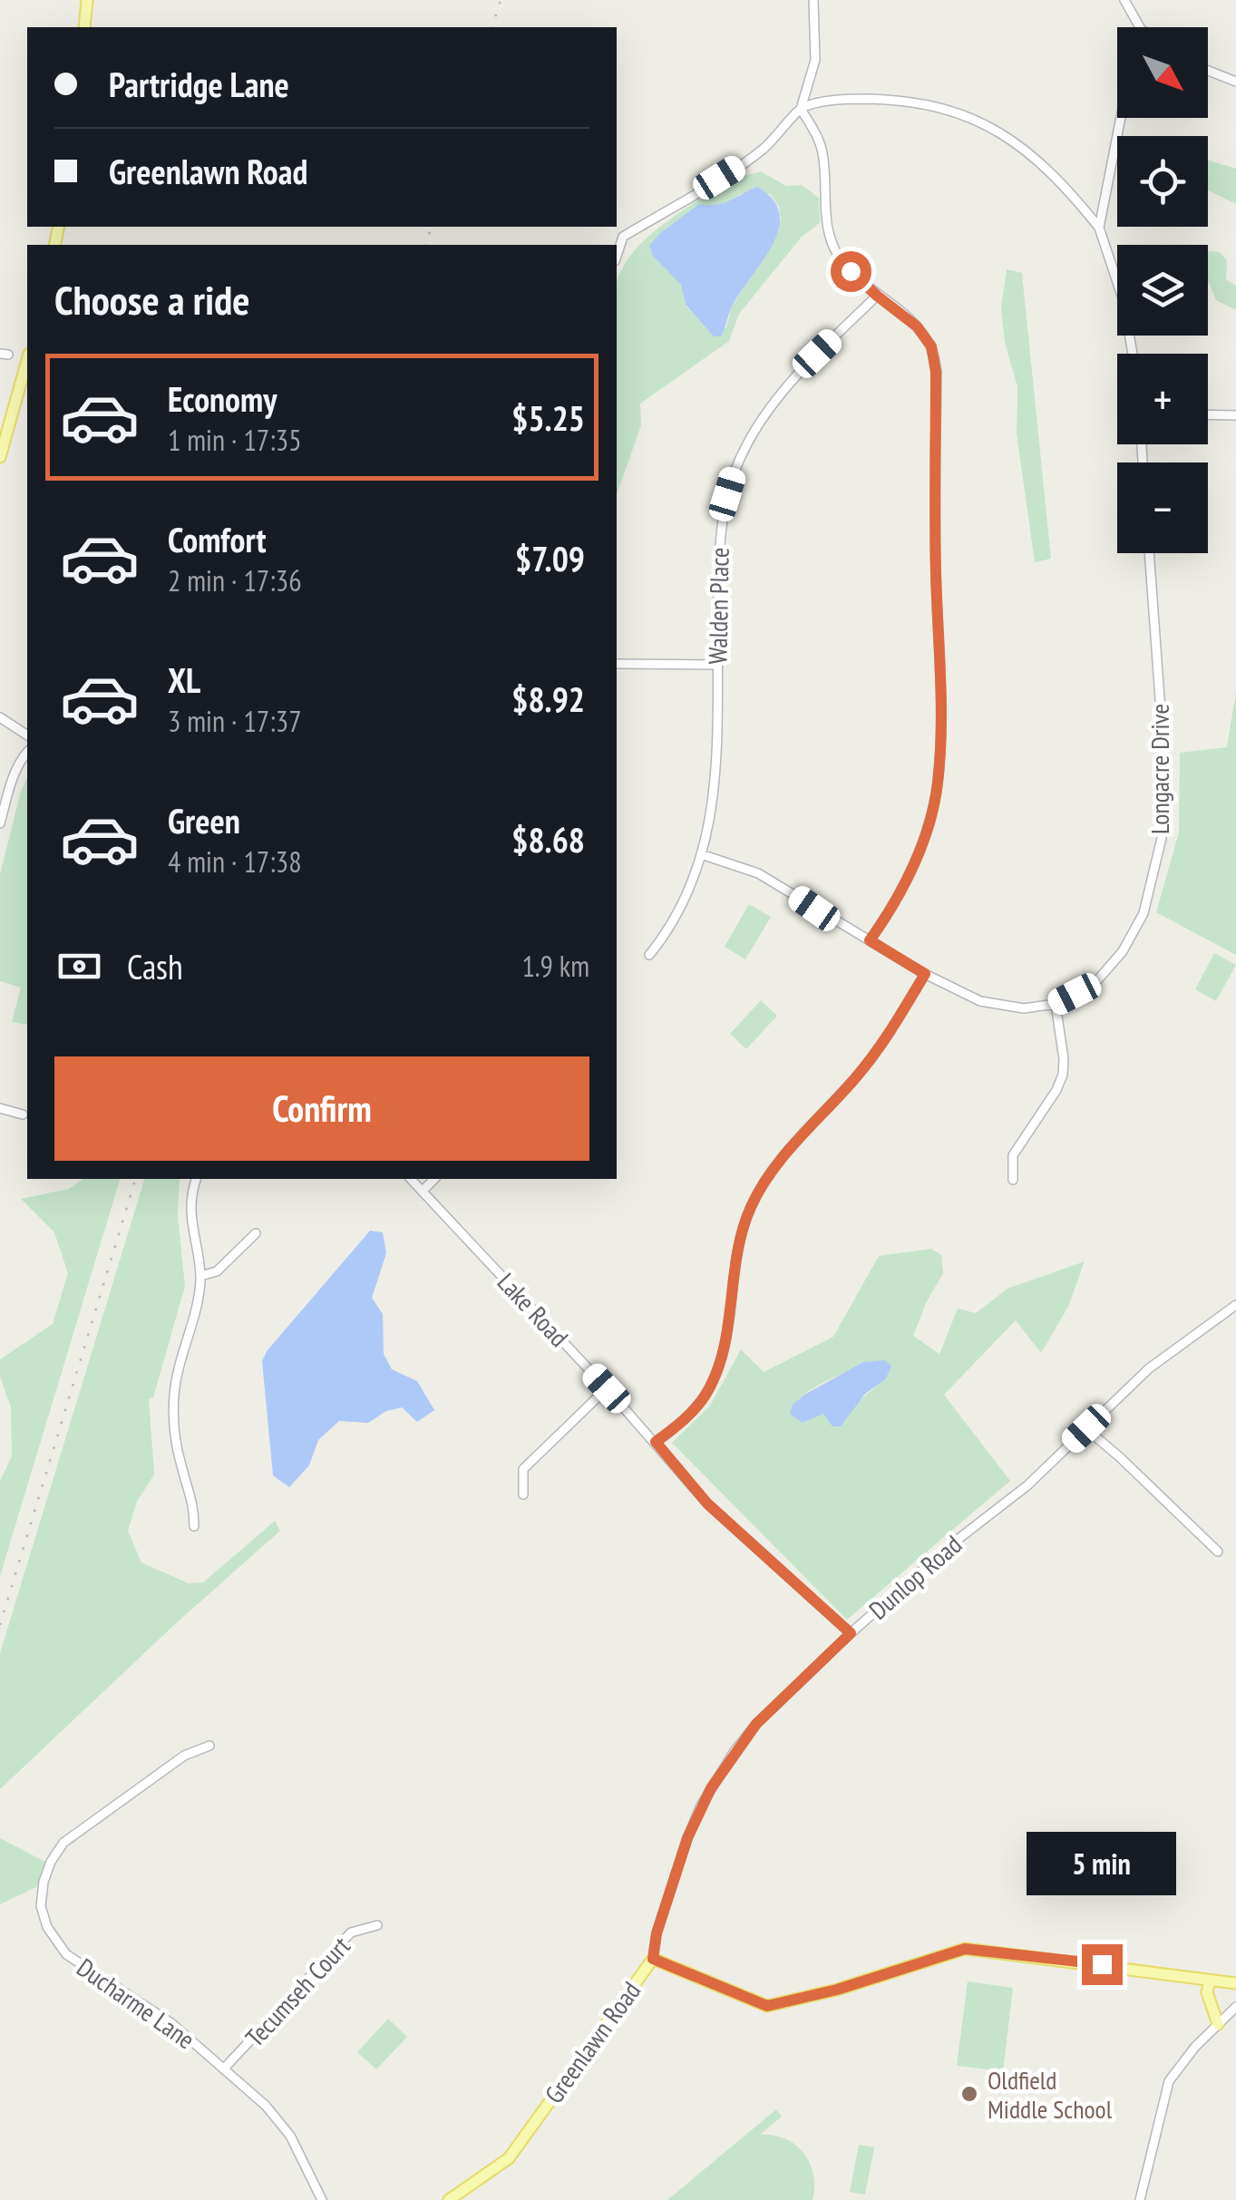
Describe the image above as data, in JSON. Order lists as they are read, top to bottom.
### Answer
{
  "streets": {
    "main road": ["Greenlawn Road"],
    "street": [
      "Walden Place",
      "Longacre Drive",
      "Lake Road",
      "Dunlop Road",
      "Tecumseh Court",
      "Ducharme Lane"
    ]
  },
  "crossings": [
    ["Walden Place", "Longacre Drive"],
    ["Lake Road", "Dunlop Road"],
    ["Dunlop Road", "Greenlawn Road"],
    ["Tecumseh Court", "Ducharme Lane"]
  ],
  "places": ["Oldfield Middle School"],
  "north": "bottom right",
  "page": {
    "map_buttons": ["+", "−"],
    "banner": ["Partridge Lane", "Greenlawn Road"],
    "heading": "Choose a ride",
    "list": [
      {
        "name": "Economy",
        "note": "1 min · 17:35",
        "value": "$5.25"
      },
      {
        "name": "Comfort",
        "note": "2 min · 17:36",
        "value": "$7.09"
      },
      {
        "name": "XL",
        "note": "3 min · 17:37",
        "value": "$8.92"
      },
      {
        "name": "Green",
        "note": "4 min · 17:38",
        "value": "$8.68"
      }
    ],
    "pay": ["Cash", "1.9 km"],
    "buttons": "Confirm",
    "bubble": "5 min"
  }
}
